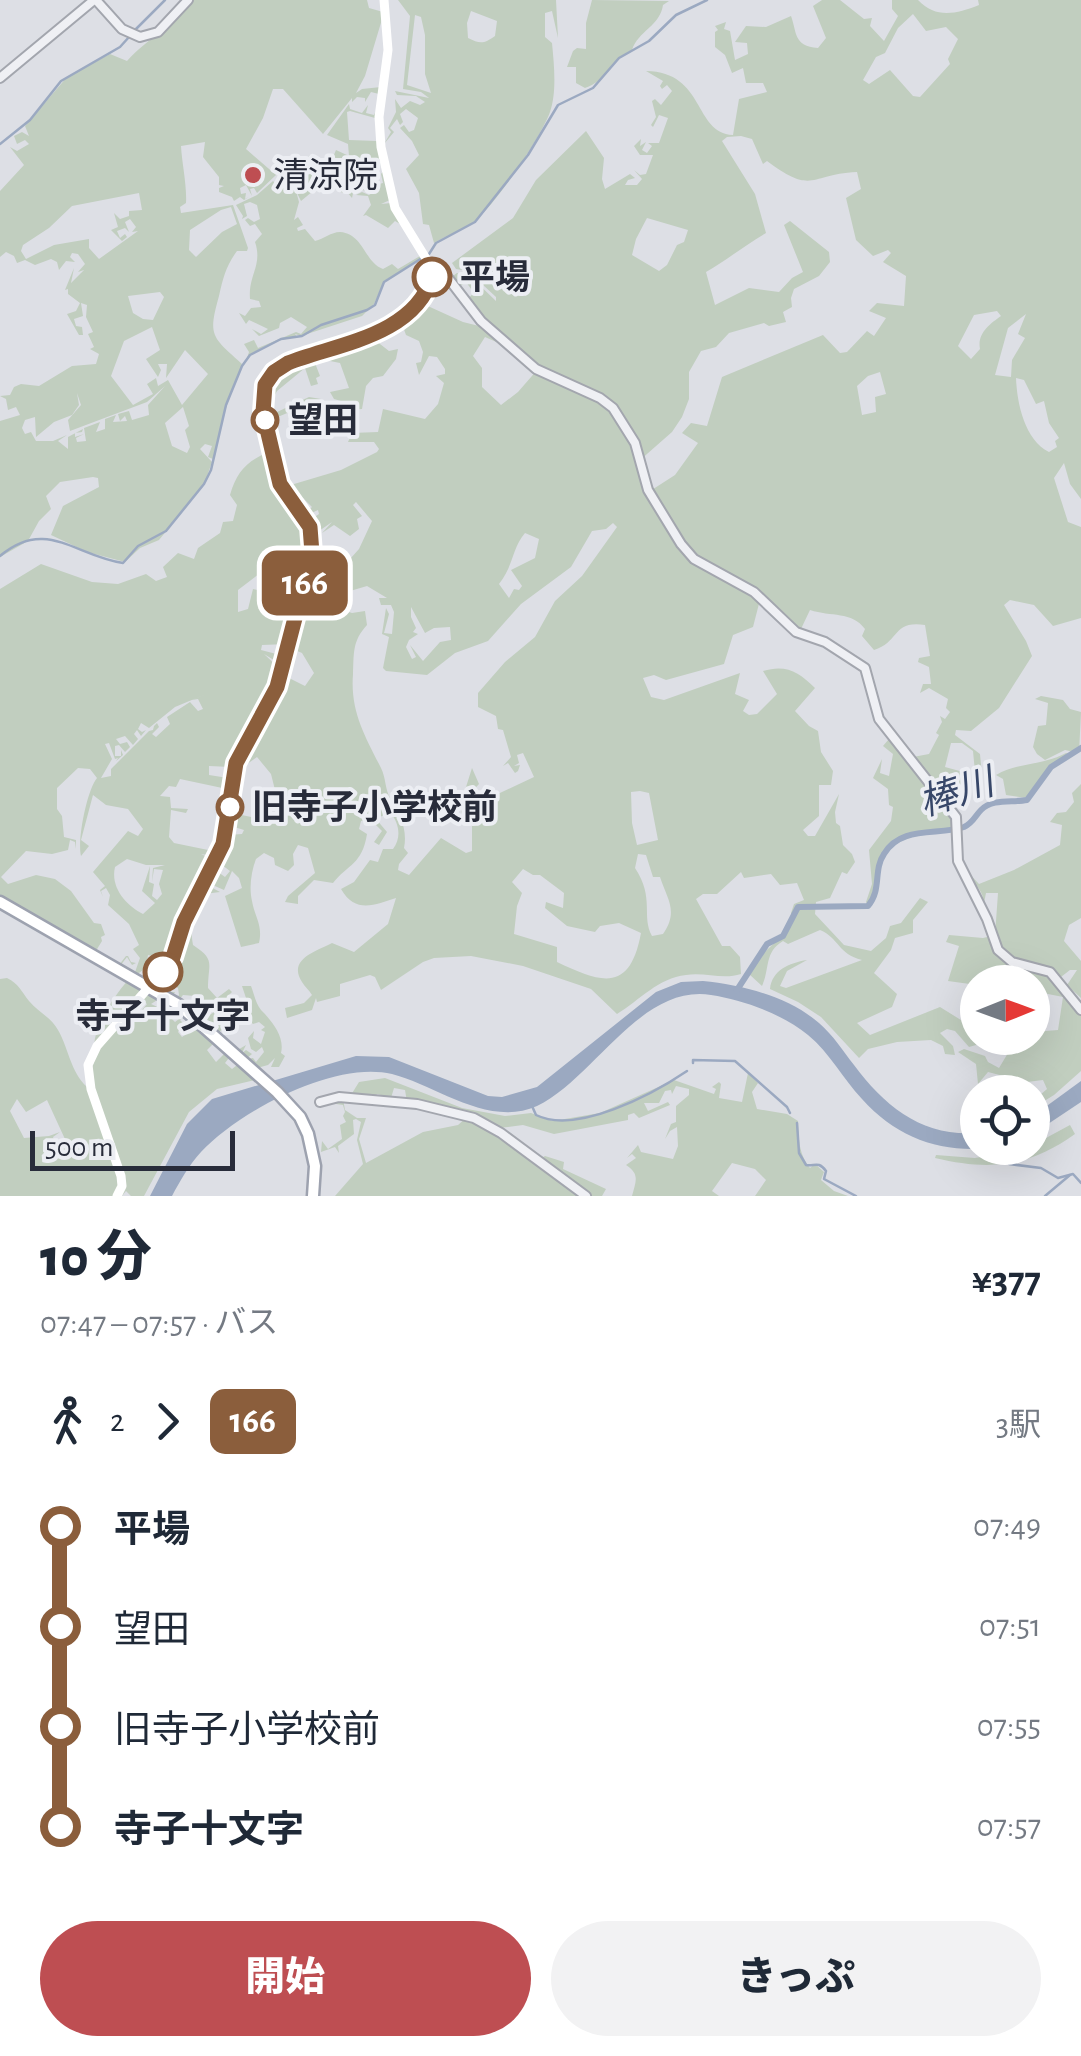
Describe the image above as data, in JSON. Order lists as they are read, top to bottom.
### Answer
{
  "water": ["棒川"],
  "places": [
    "清涼院",
    "平場",
    "望田",
    "旧寺子小学校前",
    "寺子十文字"
  ],
  "lines": ["bus line 166"],
  "scale_bar": "500 m",
  "north": "right",
  "page": {
    "on_map": "166",
    "scale": "500 m",
    "heading": ["10 分", "07:47 – 07:57 · バス", "¥377"],
    "legs": ["2", "166", "3駅"],
    "list": [
      {
        "name": "平場",
        "value": "07:49"
      },
      {
        "name": "望田",
        "value": "07:51"
      },
      {
        "name": "旧寺子小学校前",
        "value": "07:55"
      },
      {
        "name": "寺子十文字",
        "value": "07:57"
      }
    ],
    "buttons": ["開始", "きっぷ"]
  }
}
